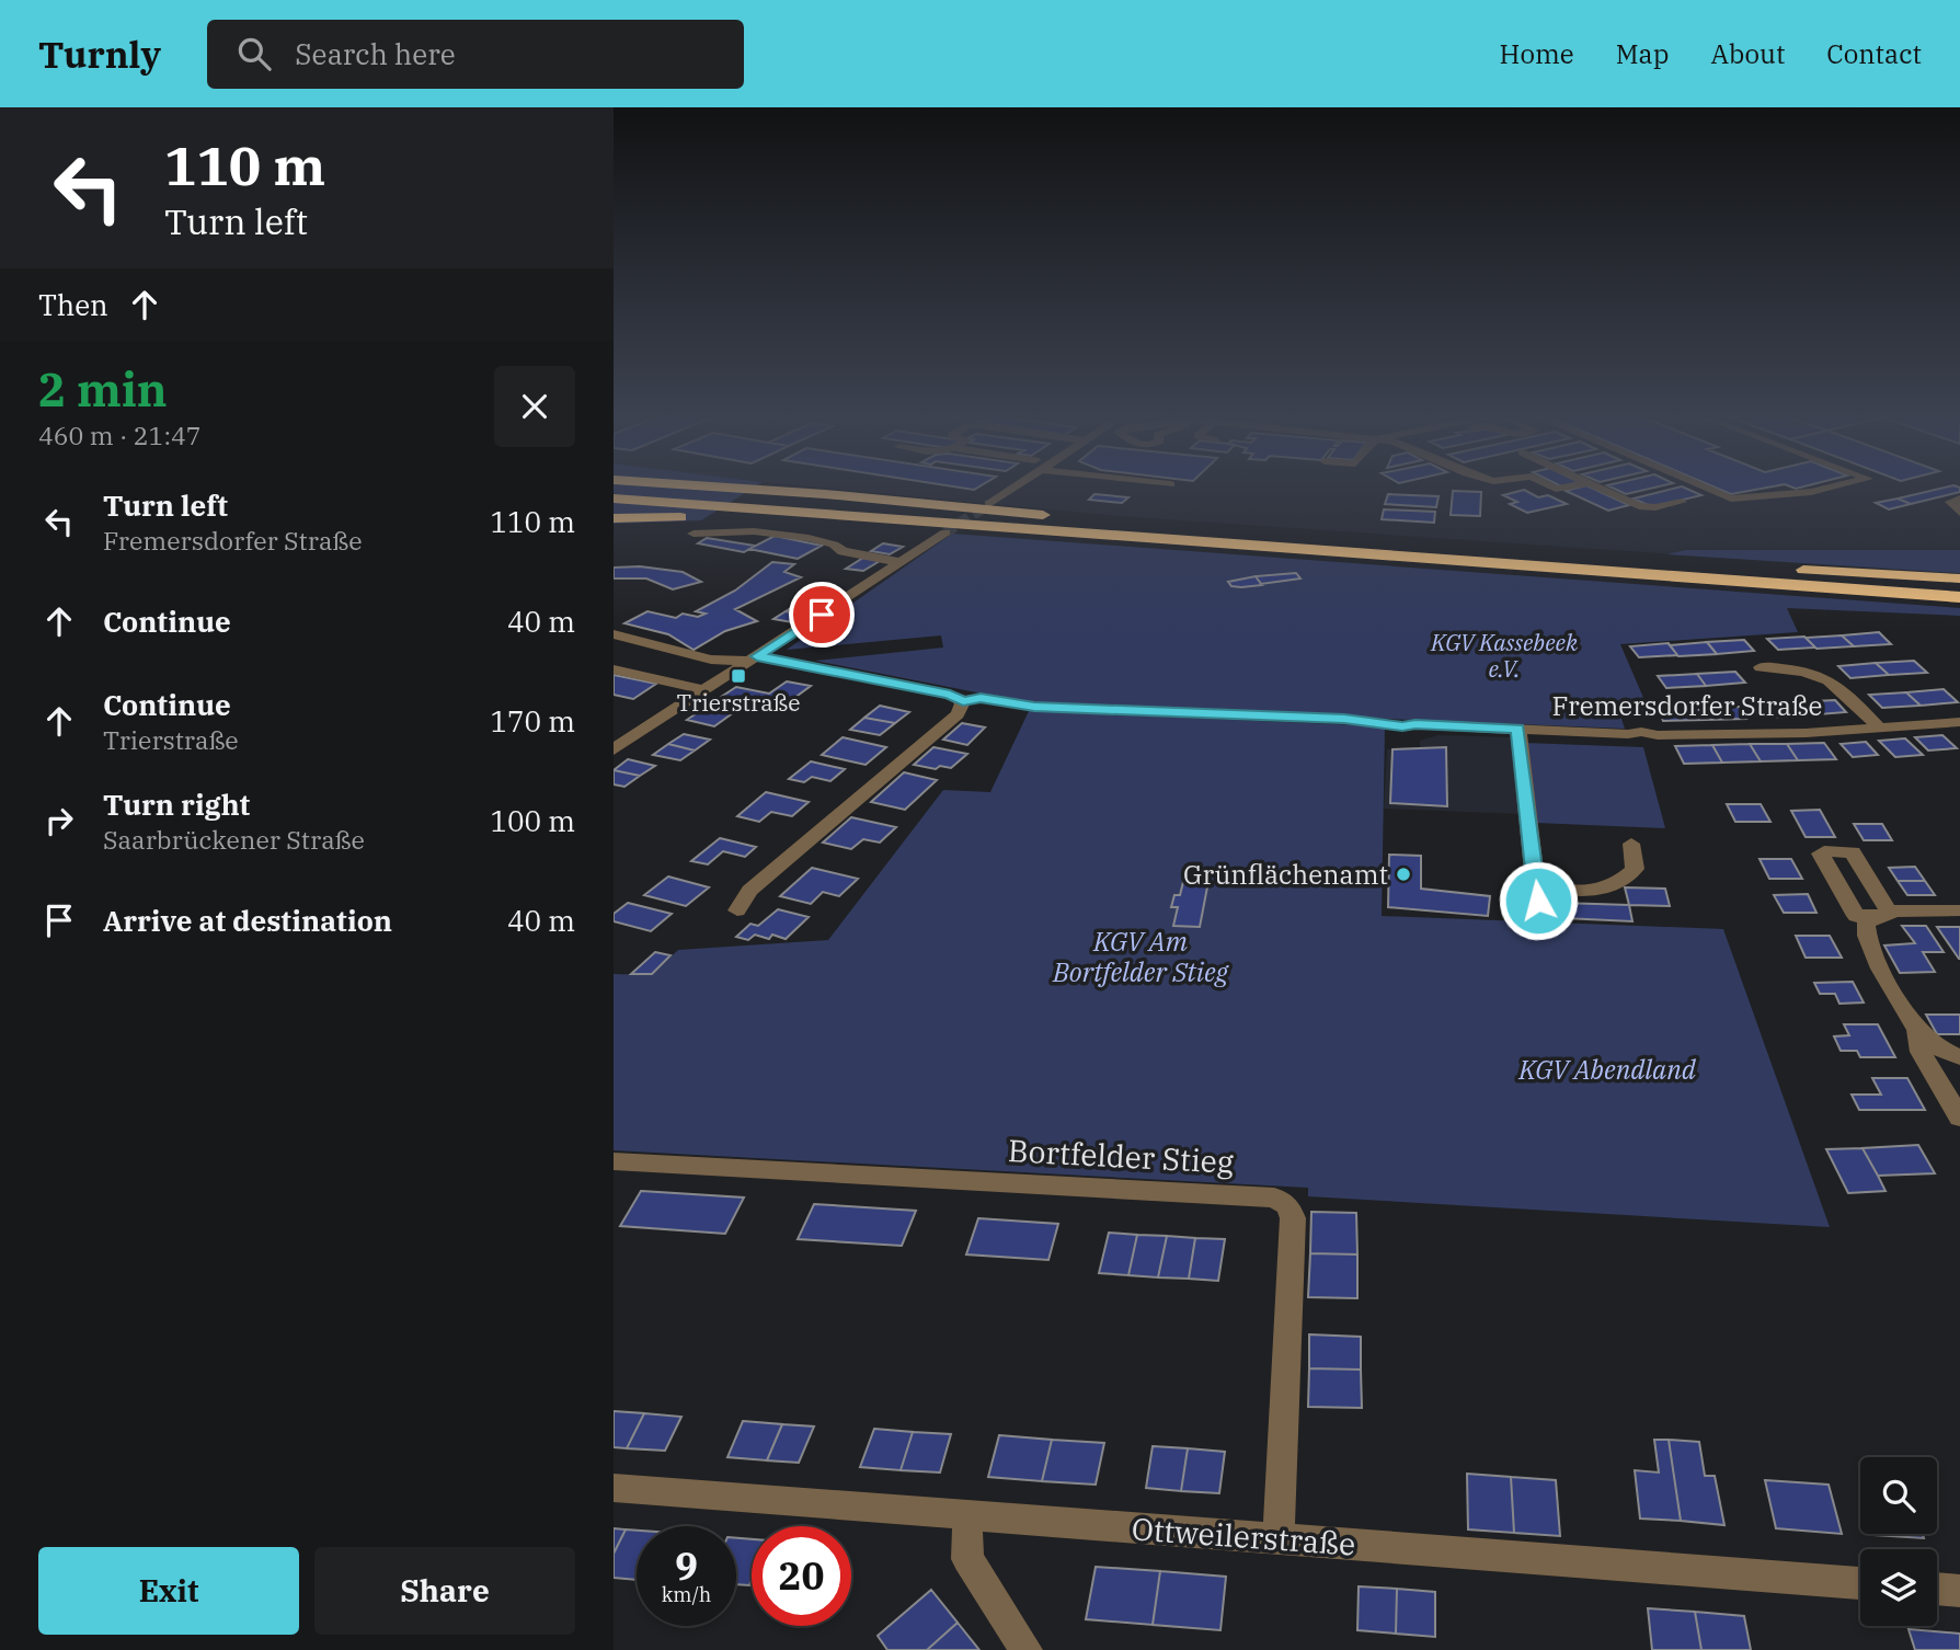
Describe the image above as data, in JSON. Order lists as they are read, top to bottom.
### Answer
{
  "streets": {
    "street": ["Fremersdorfer Straße", "Bortfelder Stieg", "Ottweilerstraße"]
  },
  "crossings": [
    ["Bortfelder Stieg", "Ottweilerstraße"]
  ],
  "parks": ["KGV Kassebeek e.V.", "KGV Am Bortfelder Stieg", "KGV Abendland"],
  "places": {
    "transit": ["Trierstraße"],
    "other": ["Grünflächenamt"]
  },
  "page": {
    "header": "Turnly",
    "search": "Search here",
    "nav": [
      "Home",
      "Map",
      "About",
      "Contact"
    ],
    "turn": ["110 m", "Turn left"],
    "then": "Then",
    "heading": ["2 min", "460 m · 21:47"],
    "list": [
      {
        "name": "Turn left",
        "note": "Fremersdorfer Straße",
        "value": "110 m"
      },
      {
        "name": "Continue",
        "value": "40 m"
      },
      {
        "name": "Continue",
        "note": "Trierstraße",
        "value": "170 m"
      },
      {
        "name": "Turn right",
        "note": "Saarbrückener Straße",
        "value": "100 m"
      },
      {
        "name": "Arrive at destination",
        "value": "40 m"
      }
    ],
    "speed": "9 km/h",
    "limit": "20",
    "buttons": ["Exit", "Share"]
  }
}
